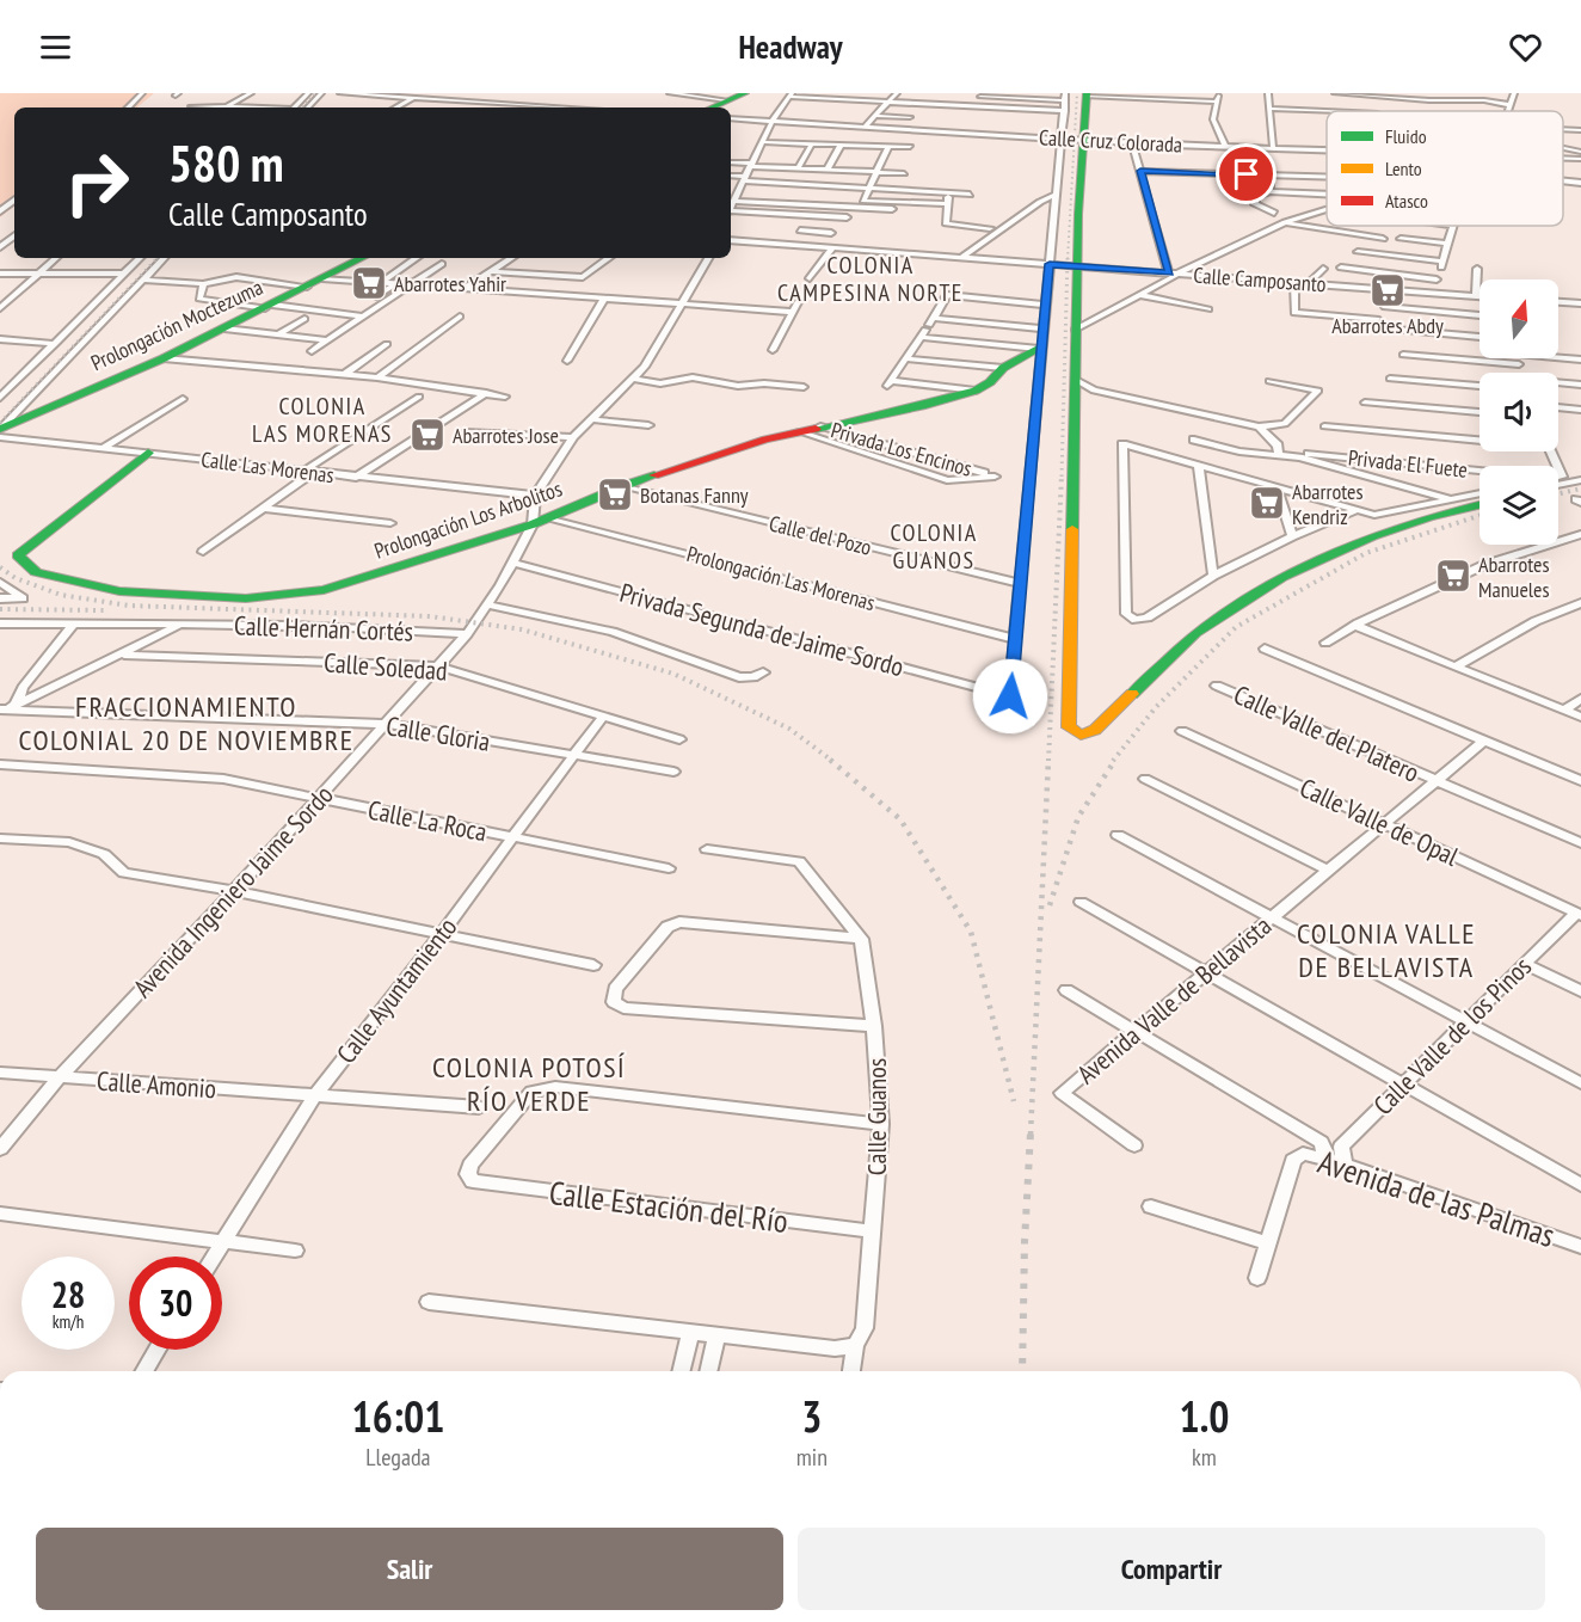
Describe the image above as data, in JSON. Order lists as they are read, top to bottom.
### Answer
{
  "streets": {
    "street": [
      "Calle Cruz Colorada",
      "Calle Camposanto",
      "Prolongación Moctezuma",
      "Privada Los Encinos",
      "Privada El Fuete",
      "Calle Las Morenas",
      "Prolongación Los Arbolitos",
      "Calle del Pozo",
      "Prolongación Las Morenas",
      "Calle Hernán Cortés",
      "Privada Segunda de Jaime Sordo",
      "Calle Soledad",
      "Calle Gloria",
      "Calle Valle del Platero",
      "Calle La Roca",
      "Calle Valle de Opal",
      "Avenida Ingeniero Jaime Sordo",
      "Calle Ayuntamiento",
      "Avenida Valle de Bellavista",
      "Calle Valle de los Pinos",
      "Calle Amonio",
      "Calle Guanos",
      "Avenida de las Palmas",
      "Calle Estación del Río"
    ]
  },
  "crossings": [
    ["Prolongación Moctezuma", "Calle Las Morenas"],
    ["Privada Los Encinos", "Prolongación Los Arbolitos"],
    ["Calle Las Morenas", "Prolongación Los Arbolitos"],
    ["Prolongación Los Arbolitos", "Calle del Pozo"],
    ["Prolongación Los Arbolitos", "Prolongación Las Morenas"],
    ["Prolongación Los Arbolitos", "Avenida Ingeniero Jaime Sordo"],
    ["Prolongación Las Morenas", "Privada Segunda de Jaime Sordo"],
    ["Prolongación Las Morenas", "Avenida Ingeniero Jaime Sordo"],
    ["Calle Hernán Cortés", "Avenida Ingeniero Jaime Sordo"],
    ["Privada Segunda de Jaime Sordo", "Avenida Ingeniero Jaime Sordo"],
    ["Calle Soledad", "Avenida Ingeniero Jaime Sordo"],
    ["Calle Soledad", "Calle Ayuntamiento"],
    ["Calle Gloria", "Avenida Ingeniero Jaime Sordo"],
    ["Calle Gloria", "Calle Ayuntamiento"],
    ["Calle Valle del Platero", "Avenida Valle de Bellavista"],
    ["Calle La Roca", "Avenida Ingeniero Jaime Sordo"],
    ["Calle La Roca", "Calle Ayuntamiento"],
    ["Calle Valle de Opal", "Avenida Valle de Bellavista"],
    ["Calle Valle de Opal", "Calle Valle de los Pinos"],
    ["Avenida Ingeniero Jaime Sordo", "Calle Amonio"],
    ["Calle Ayuntamiento", "Calle Amonio"],
    ["Calle Valle de los Pinos", "Avenida de las Palmas"],
    ["Calle Guanos", "Calle Estación del Río"]
  ],
  "districts": [
    "COLONIA CAMPESINA NORTE",
    "COLONIA LAS MORENAS",
    "COLONIA GUANOS",
    "FRACCIONAMIENTO COLONIAL 20 DE NOVIEMBRE",
    "COLONIA VALLE DE BELLAVISTA",
    "COLONIA POTOSÍ RÍO VERDE"
  ],
  "places": {
    "supermarket": [
      "Abarrotes Yahir",
      "Abarrotes Abdy",
      "Abarrotes Jose",
      "Botanas Fanny",
      "Abarrotes Kendriz",
      "Abarrotes Manueles"
    ]
  },
  "legend": ["Fluido", "Lento", "Atasco"],
  "north": "top",
  "page": {
    "header": "Headway",
    "turn": ["580 m", "Calle Camposanto"],
    "speed": "28 km/h",
    "limit": "30",
    "eta": [
      "16:01",
      "Llegada",
      "3",
      "min",
      "1.0",
      "km"
    ],
    "buttons": ["Salir", "Compartir"]
  }
}
